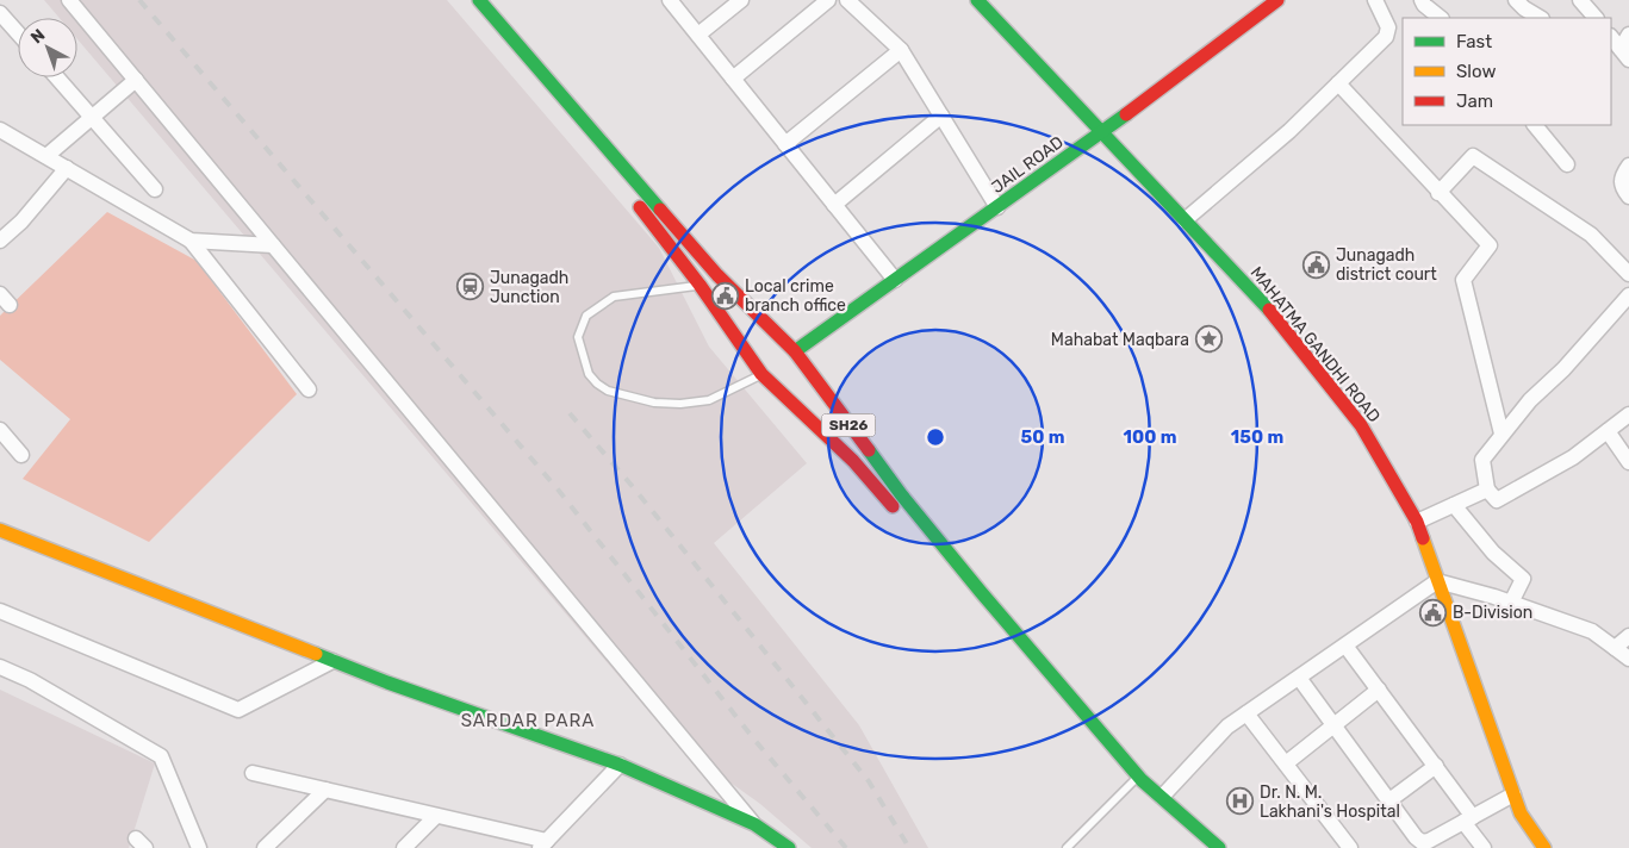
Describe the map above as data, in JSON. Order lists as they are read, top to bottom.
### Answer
{
  "streets": {
    "street": ["JAIL ROAD", "MAHATMA GANDHI ROAD", "SH26"]
  },
  "crossings": [
    ["JAIL ROAD", "MAHATMA GANDHI ROAD"],
    ["JAIL ROAD", "SH26"]
  ],
  "districts": ["SARDAR PARA"],
  "places": {
    "public building": ["Junagadh district court", "Local crime branch office", "B-Division"],
    "station": ["Junagadh Junction"],
    "place": ["Mahabat Maqbara"],
    "hospital": ["Dr. N. M. Lakhani's Hospital"]
  },
  "legend": ["Fast", "Slow", "Jam"],
  "north": "top left",
  "rings": ["50 m", "100 m", "150 m"]
}
